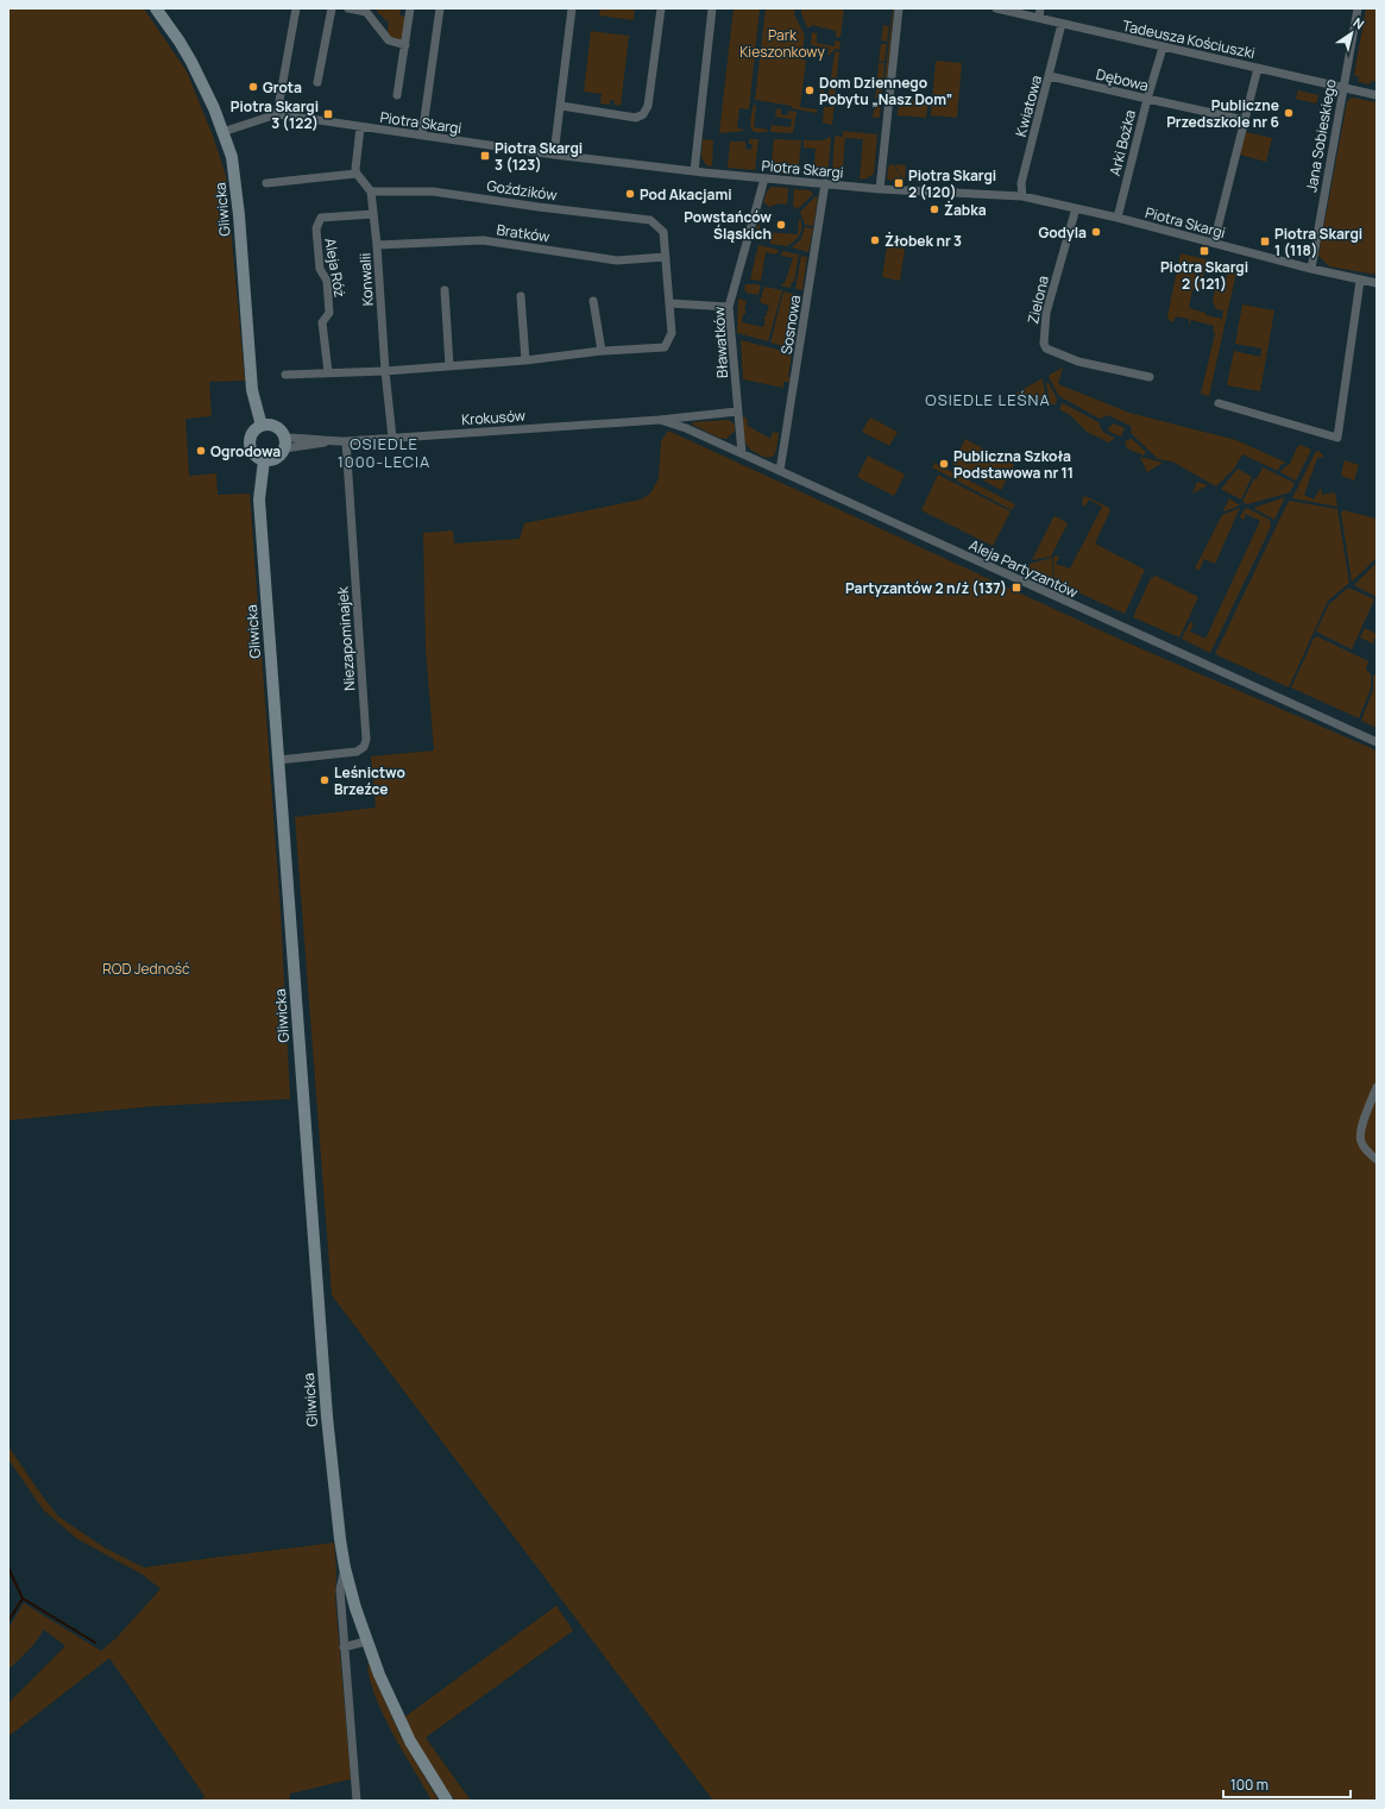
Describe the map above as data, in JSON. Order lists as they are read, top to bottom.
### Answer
{
  "streets": {
    "main road": ["Gliwicka"],
    "street": [
      "Tadeusza Kościuszki",
      "Dębowa",
      "Kwiatowa",
      "Piotra Skargi",
      "Jana Sobieskiego",
      "Arki Bożka",
      "Goździków",
      "Bratków",
      "Aleja Róż",
      "Konwalii",
      "Zielona",
      "Sosnowa",
      "Bławatków",
      "Krokusów",
      "Aleja Partyzantów",
      "Niezapominajek"
    ]
  },
  "crossings": [
    ["Tadeusza Kościuszki", "Kwiatowa"],
    ["Tadeusza Kościuszki", "Jana Sobieskiego"],
    ["Tadeusza Kościuszki", "Arki Bożka"],
    ["Dębowa", "Kwiatowa"],
    ["Dębowa", "Arki Bożka"],
    ["Kwiatowa", "Piotra Skargi"],
    ["Piotra Skargi", "Jana Sobieskiego"],
    ["Piotra Skargi", "Arki Bożka"],
    ["Piotra Skargi", "Gliwicka"],
    ["Piotra Skargi", "Zielona"],
    ["Piotra Skargi", "Sosnowa"],
    ["Piotra Skargi", "Bławatków"],
    ["Goździków", "Bratków"],
    ["Goździków", "Konwalii"],
    ["Gliwicka", "Krokusów"],
    ["Gliwicka", "Niezapominajek"],
    ["Bratków", "Konwalii"],
    ["Aleja Róż", "Konwalii"],
    ["Konwalii", "Krokusów"],
    ["Sosnowa", "Aleja Partyzantów"],
    ["Bławatków", "Krokusów"],
    ["Bławatków", "Aleja Partyzantów"],
    ["Krokusów", "Aleja Partyzantów"],
    ["Krokusów", "Niezapominajek"]
  ],
  "districts": ["OSIEDLE LEŚNA", "OSIEDLE 1000-LECIA"],
  "parks": ["Park Kieszonkowy", "ROD Jedność"],
  "places": {
    "other": [
      "Grota",
      "Dom Dziennego Pobytu „Nasz Dom”",
      "Publiczne Przedszkole nr 6",
      "Pod Akacjami",
      "Żabka",
      "Powstańców Śląskich",
      "Godyla",
      "Żłobek nr 3",
      "Ogrodowa",
      "Publiczna Szkoła Podstawowa nr 11",
      "Leśnictwo Brzeźce"
    ],
    "transit": [
      "Piotra Skargi 3 (122)",
      "Piotra Skargi 3 (123)",
      "Piotra Skargi 2 (120)",
      "Piotra Skargi 1 (118)",
      "Piotra Skargi 2 (121)",
      "Partyzantów 2 n/ż (137)"
    ]
  },
  "scale_bar": "100 m",
  "north": "top right"
}
